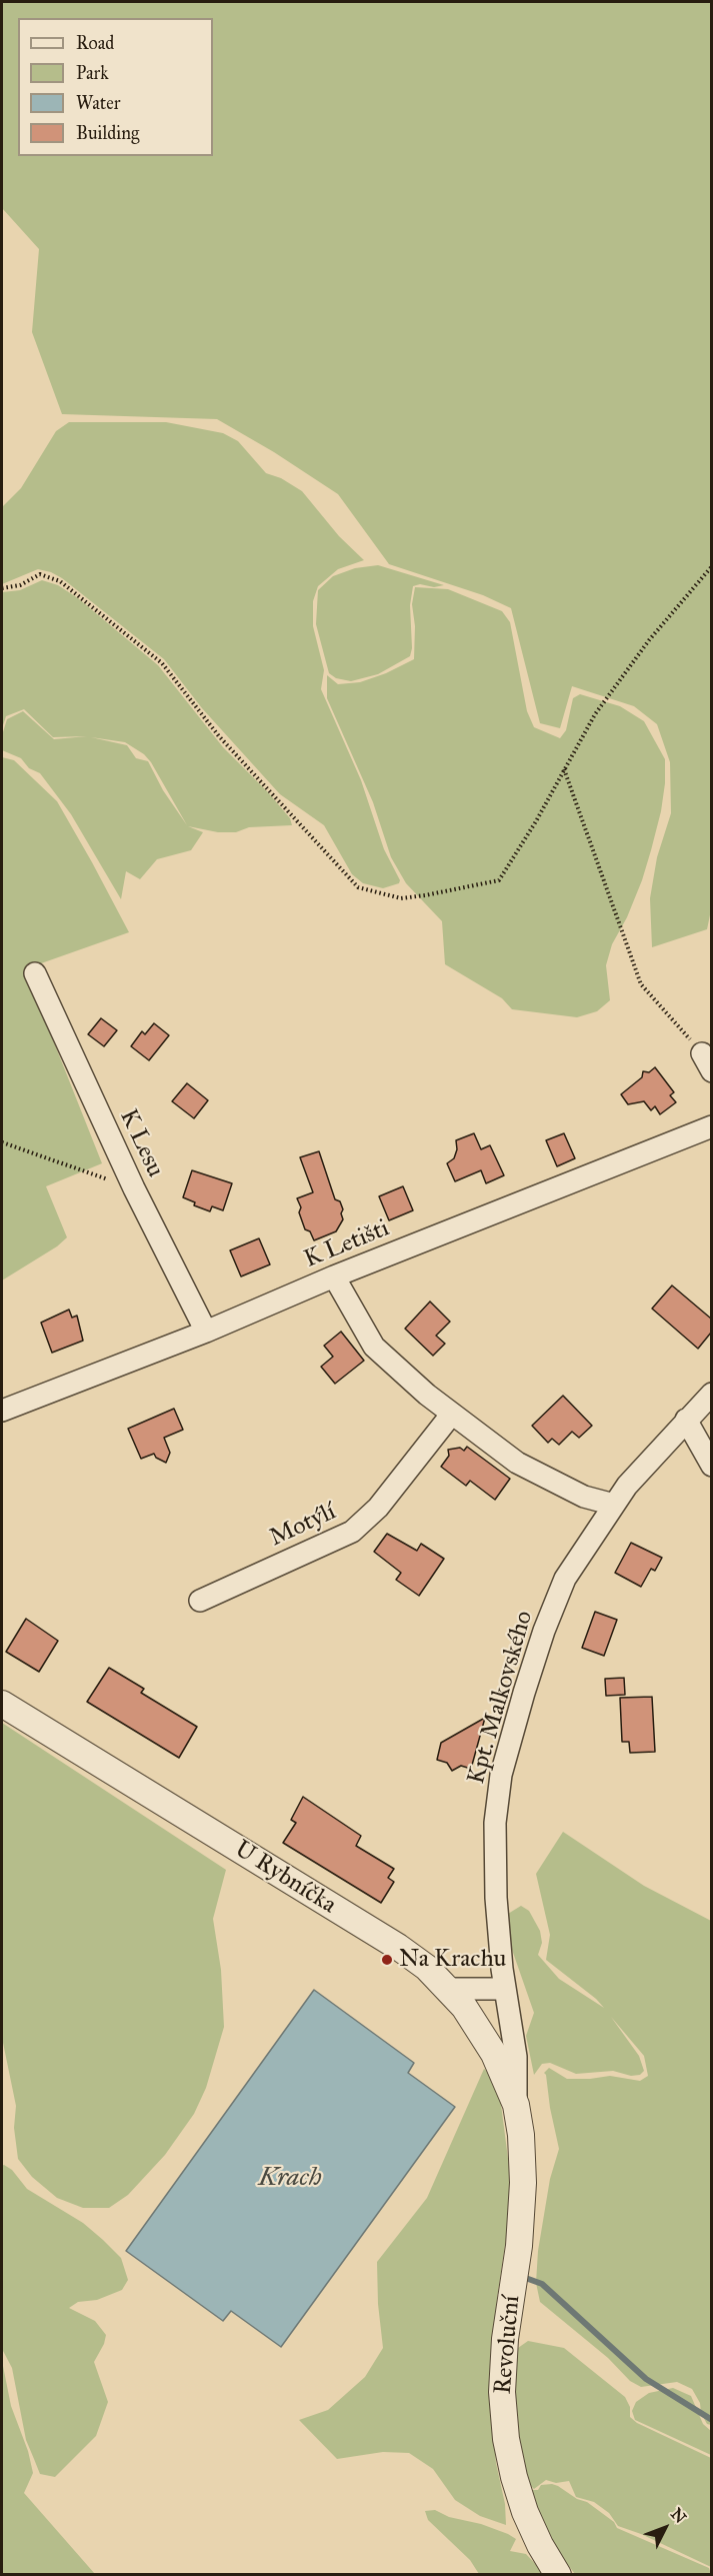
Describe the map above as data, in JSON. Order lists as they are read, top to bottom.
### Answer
{
  "streets": {
    "street": [
      "K Lesu",
      "K Letišti",
      "Motýlí",
      "Kpt. Malkovského",
      "U Rybníčka",
      "Revoluční"
    ]
  },
  "crossings": [
    ["K Lesu", "K Letišti"],
    ["Kpt. Malkovského", "U Rybníčka"],
    ["Kpt. Malkovského", "Revoluční"],
    ["U Rybníčka", "Revoluční"]
  ],
  "water": ["Krach"],
  "places": ["Na Krachu"],
  "legend": [
    "Road",
    "Park",
    "Water",
    "Building"
  ],
  "north": "top right"
}
